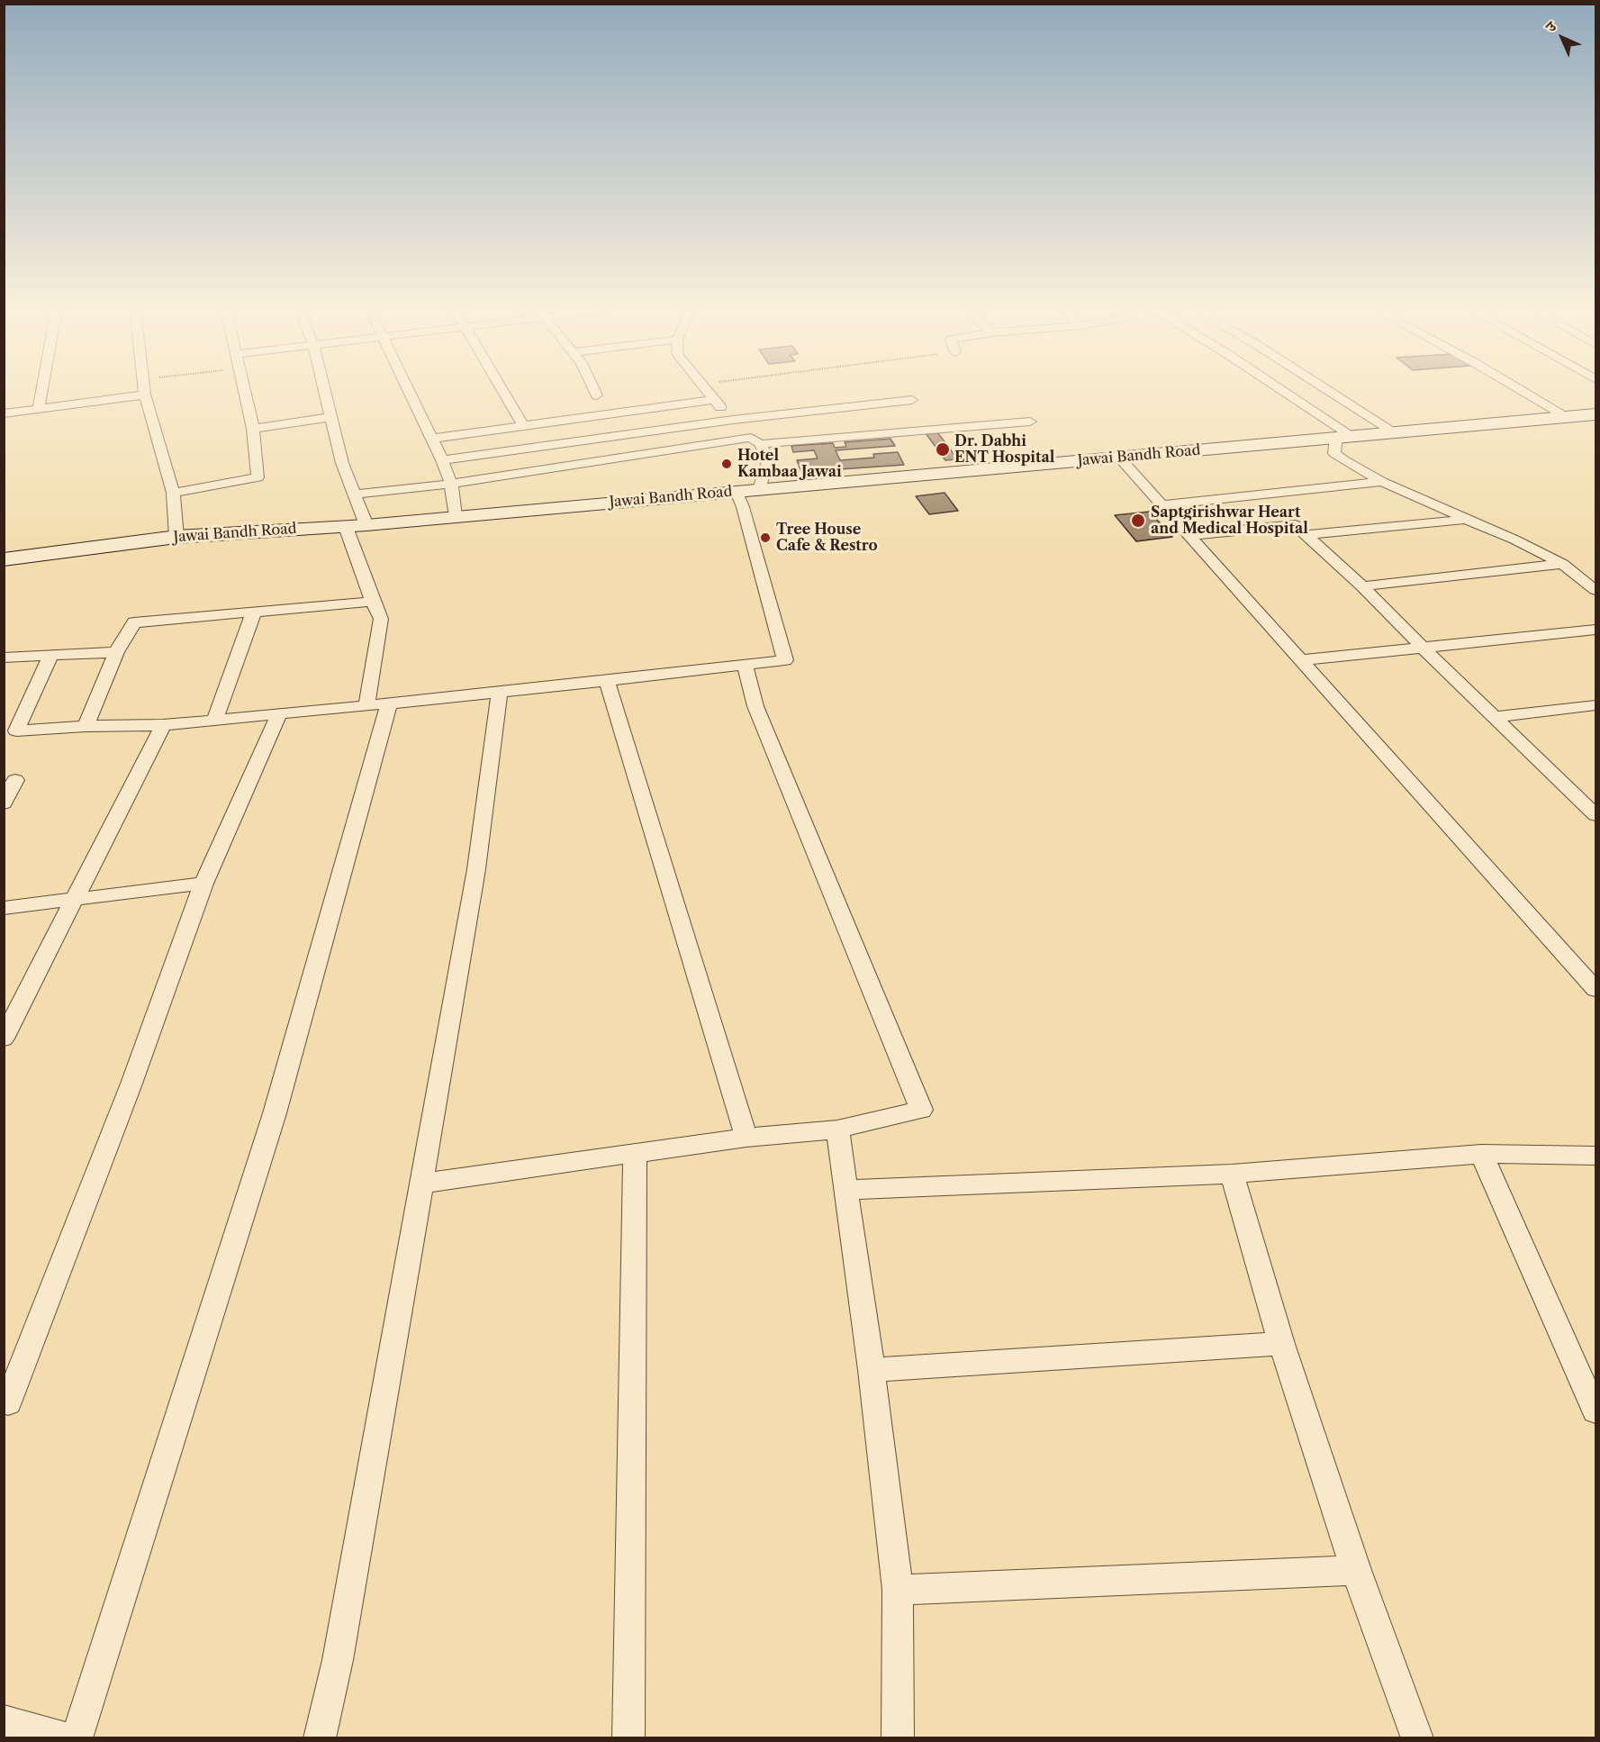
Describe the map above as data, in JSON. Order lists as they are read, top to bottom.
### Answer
{
  "streets": {
    "street": ["Jawai Bandh Road"]
  },
  "places": [
    "Dr. Dabhi ENT Hospital",
    "Hotel Kambaa Jawai",
    "Saptgirishwar Heart and Medical Hospital",
    "Tree House Cafe & Restro"
  ],
  "north": "top left"
}
